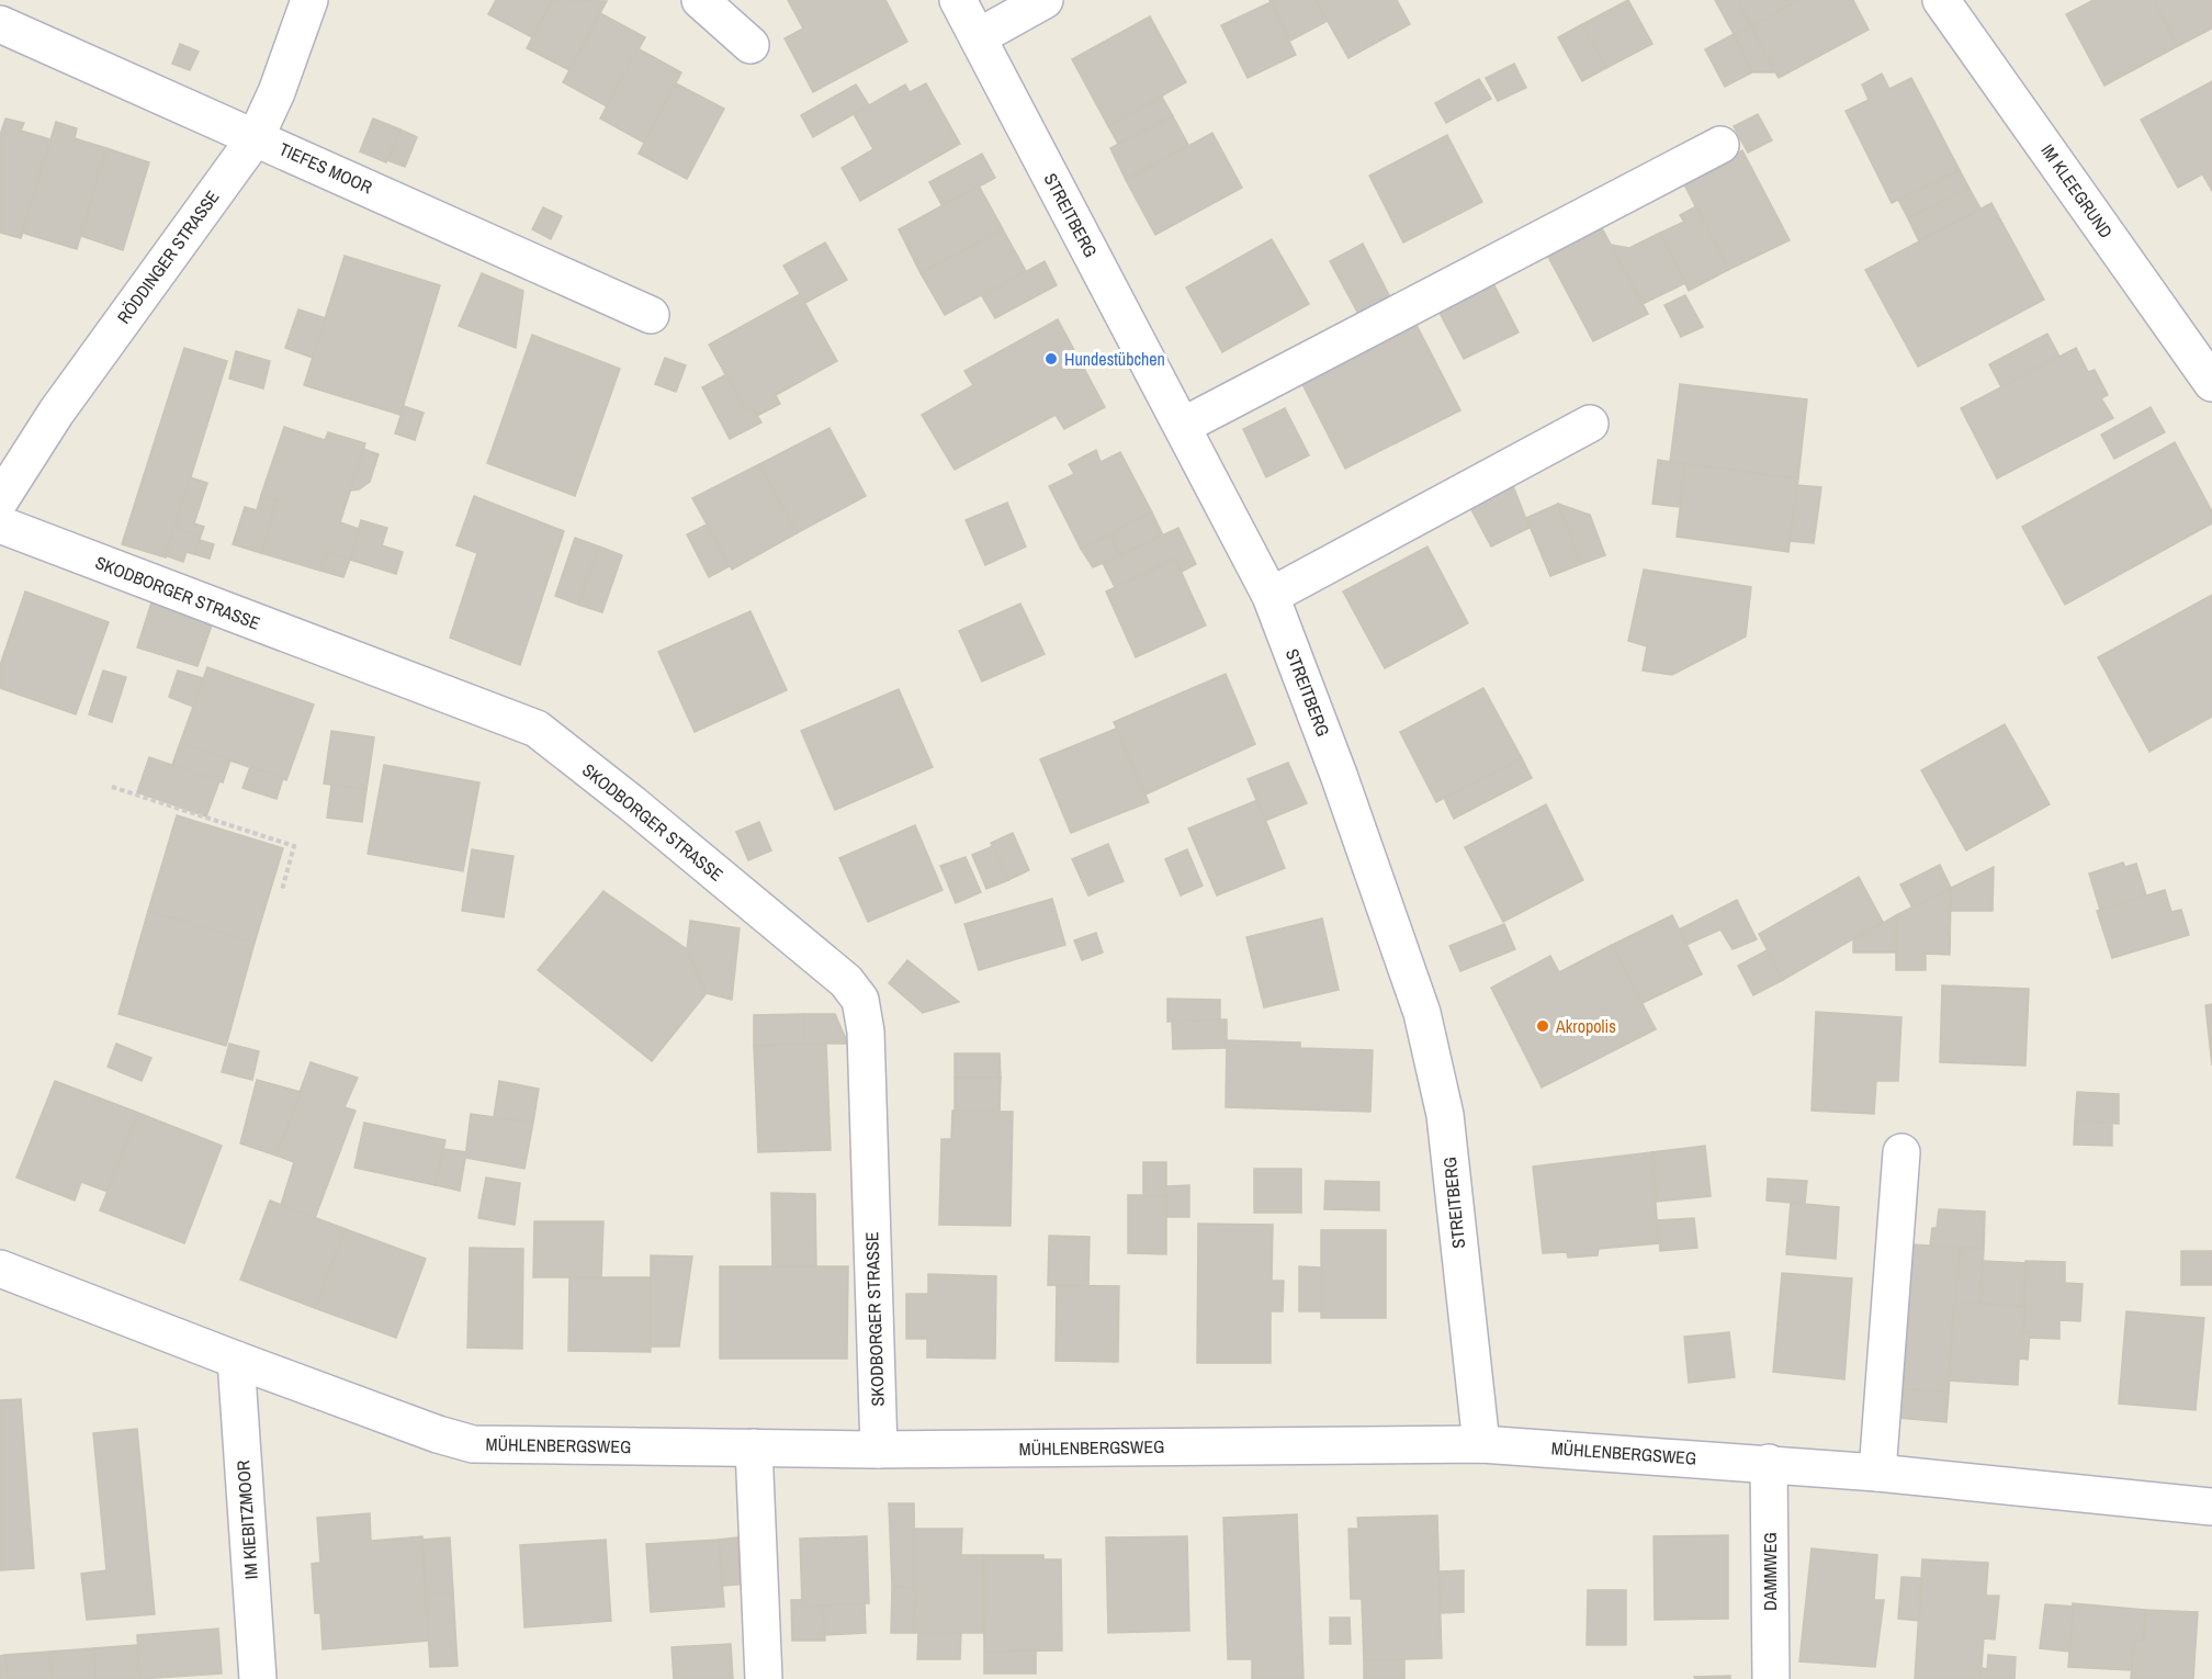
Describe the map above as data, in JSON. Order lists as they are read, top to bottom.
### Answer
{
  "streets": {
    "street": [
      "TIEFES MOOR",
      "IM KLEEGRUND",
      "STREITBERG",
      "RÖDDINGER STRASSE",
      "SKODBORGER STRASSE",
      "MÜHLENBERGSWEG",
      "IM KIEBITZMOOR",
      "DAMMWEG"
    ]
  },
  "crossings": [
    ["TIEFES MOOR", "RÖDDINGER STRASSE"],
    ["STREITBERG", "MÜHLENBERGSWEG"],
    ["SKODBORGER STRASSE", "MÜHLENBERGSWEG"],
    ["MÜHLENBERGSWEG", "IM KIEBITZMOOR"],
    ["MÜHLENBERGSWEG", "DAMMWEG"]
  ],
  "places": ["Hundestübchen", "Akropolis"]
}
